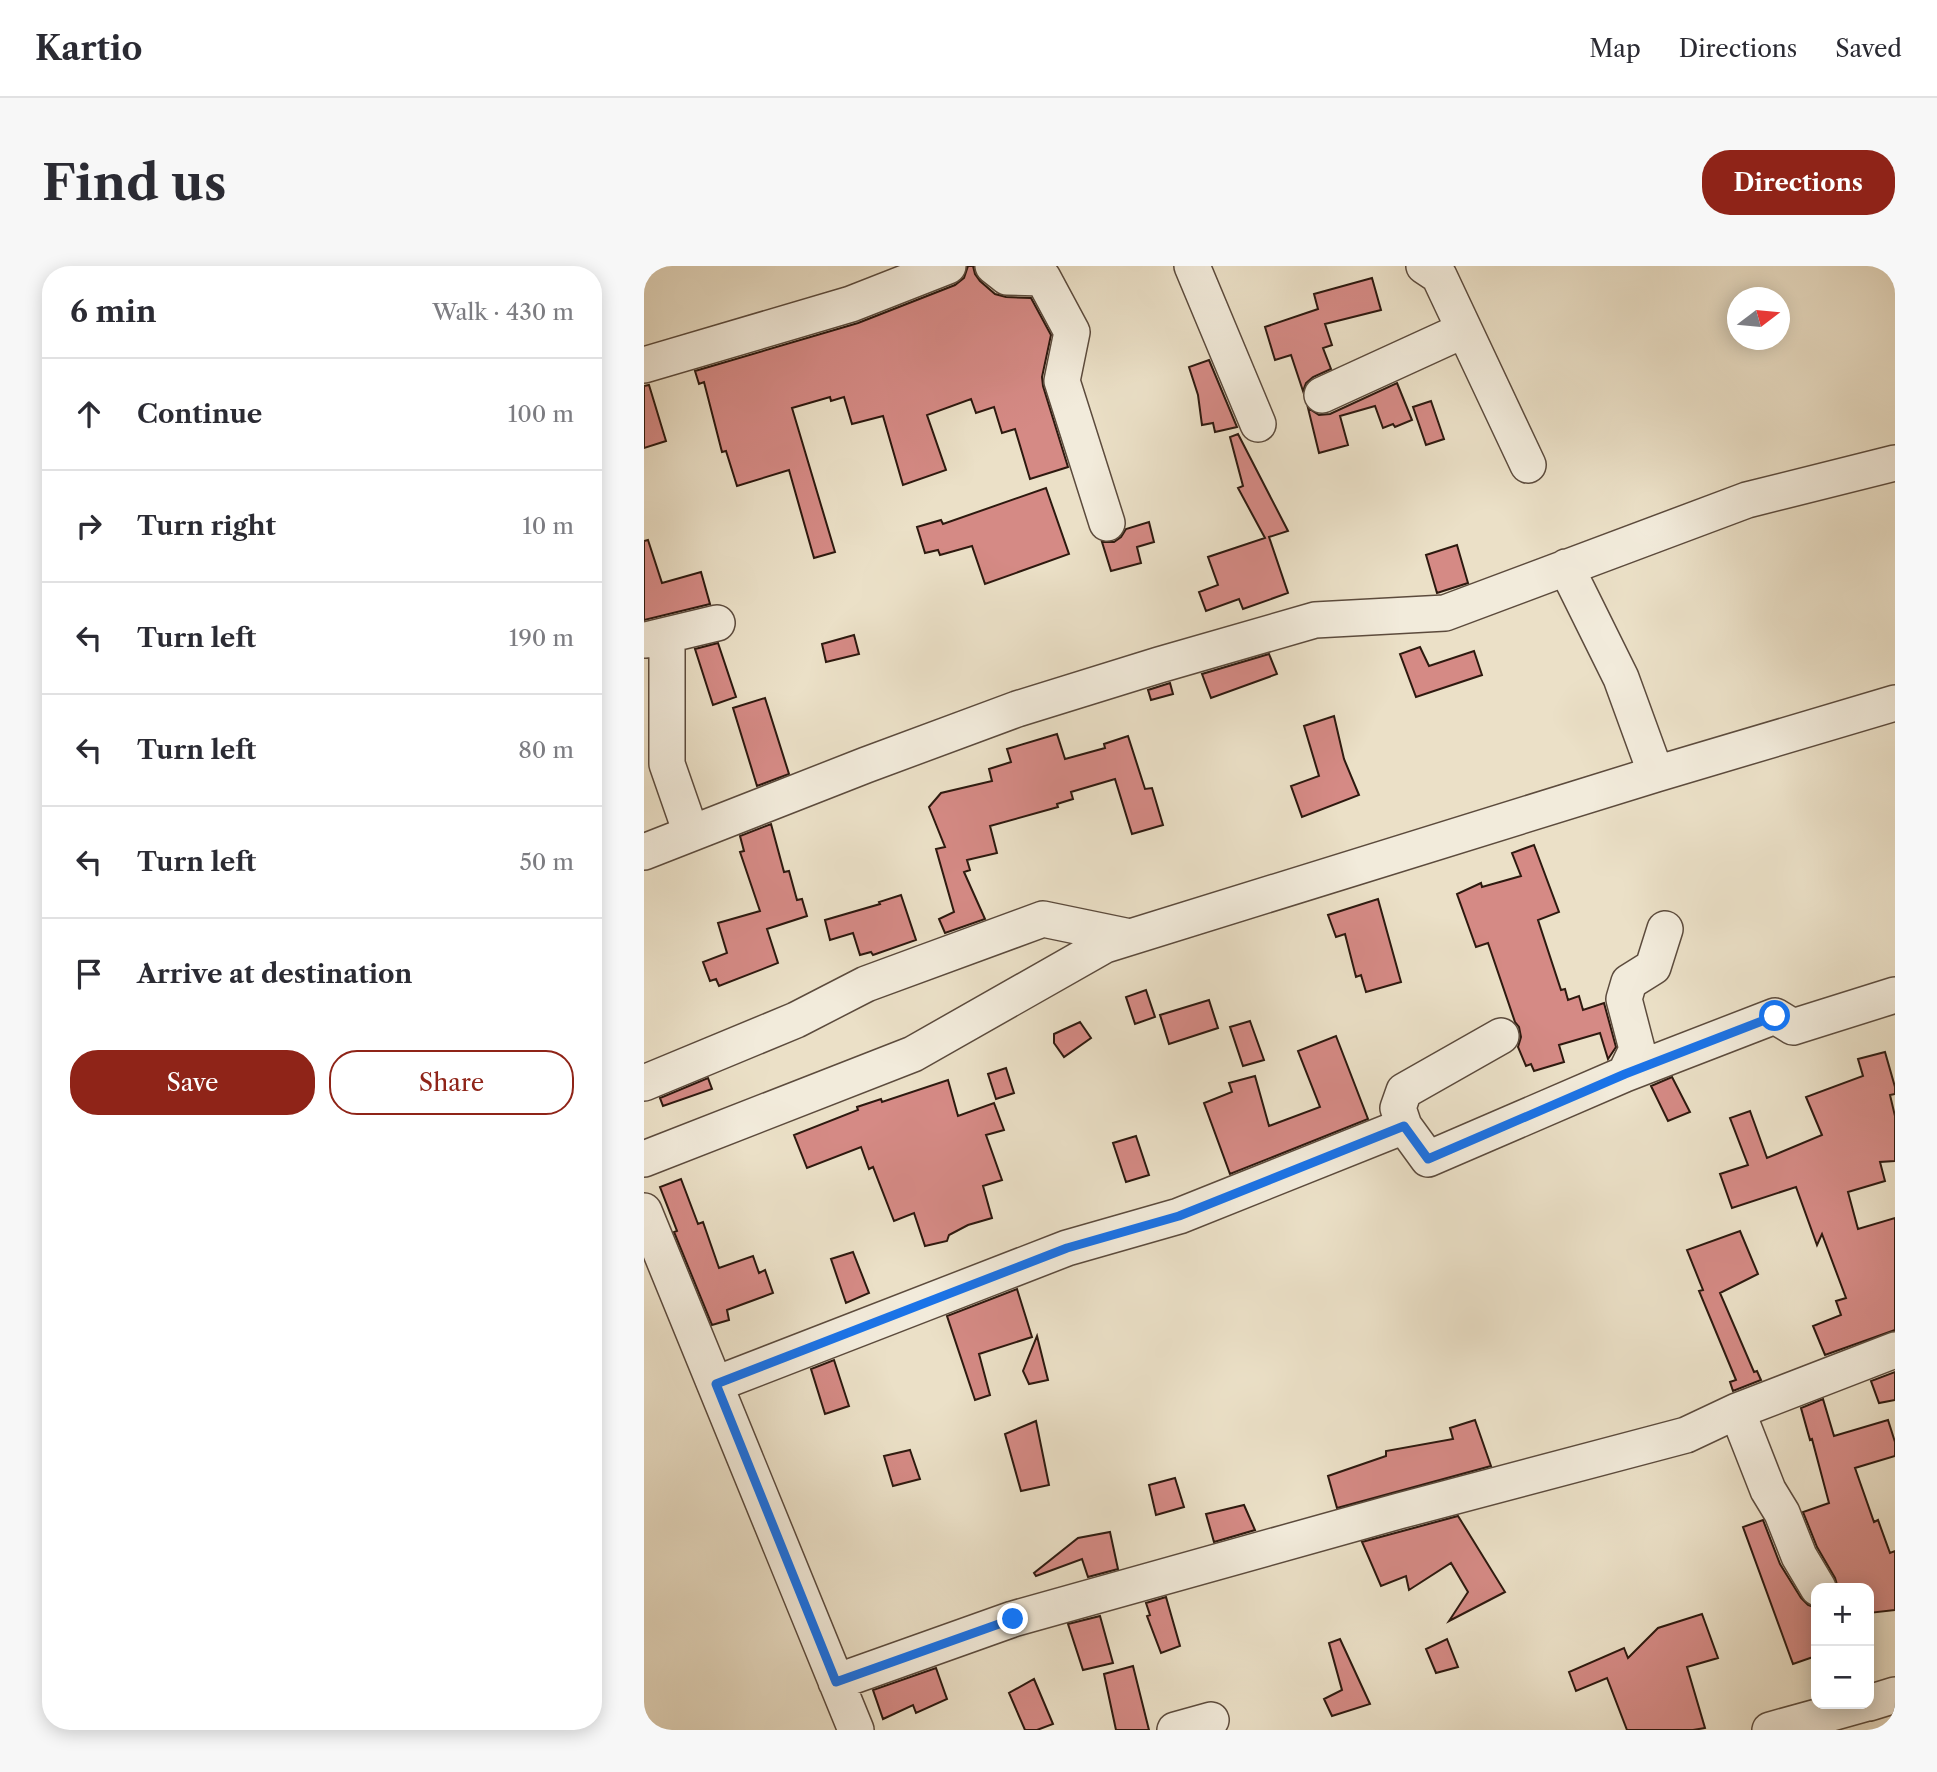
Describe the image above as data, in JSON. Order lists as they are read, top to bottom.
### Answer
{
  "north": "right",
  "page": {
    "header": "Kartio",
    "nav": ["Map", "Directions", "Saved"],
    "buttons": [
      "Directions",
      ["Save", "Share"]
    ],
    "title": "Find us",
    "heading": ["6 min", "Walk · 430 m"],
    "list": [
      ["Continue", "100 m"],
      ["Turn right", "10 m"],
      ["Turn left", "190 m"],
      ["Turn left", "80 m"],
      ["Turn left", "50 m"],
      "Arrive at destination"
    ],
    "map_buttons": ["+", "−"]
  }
}
